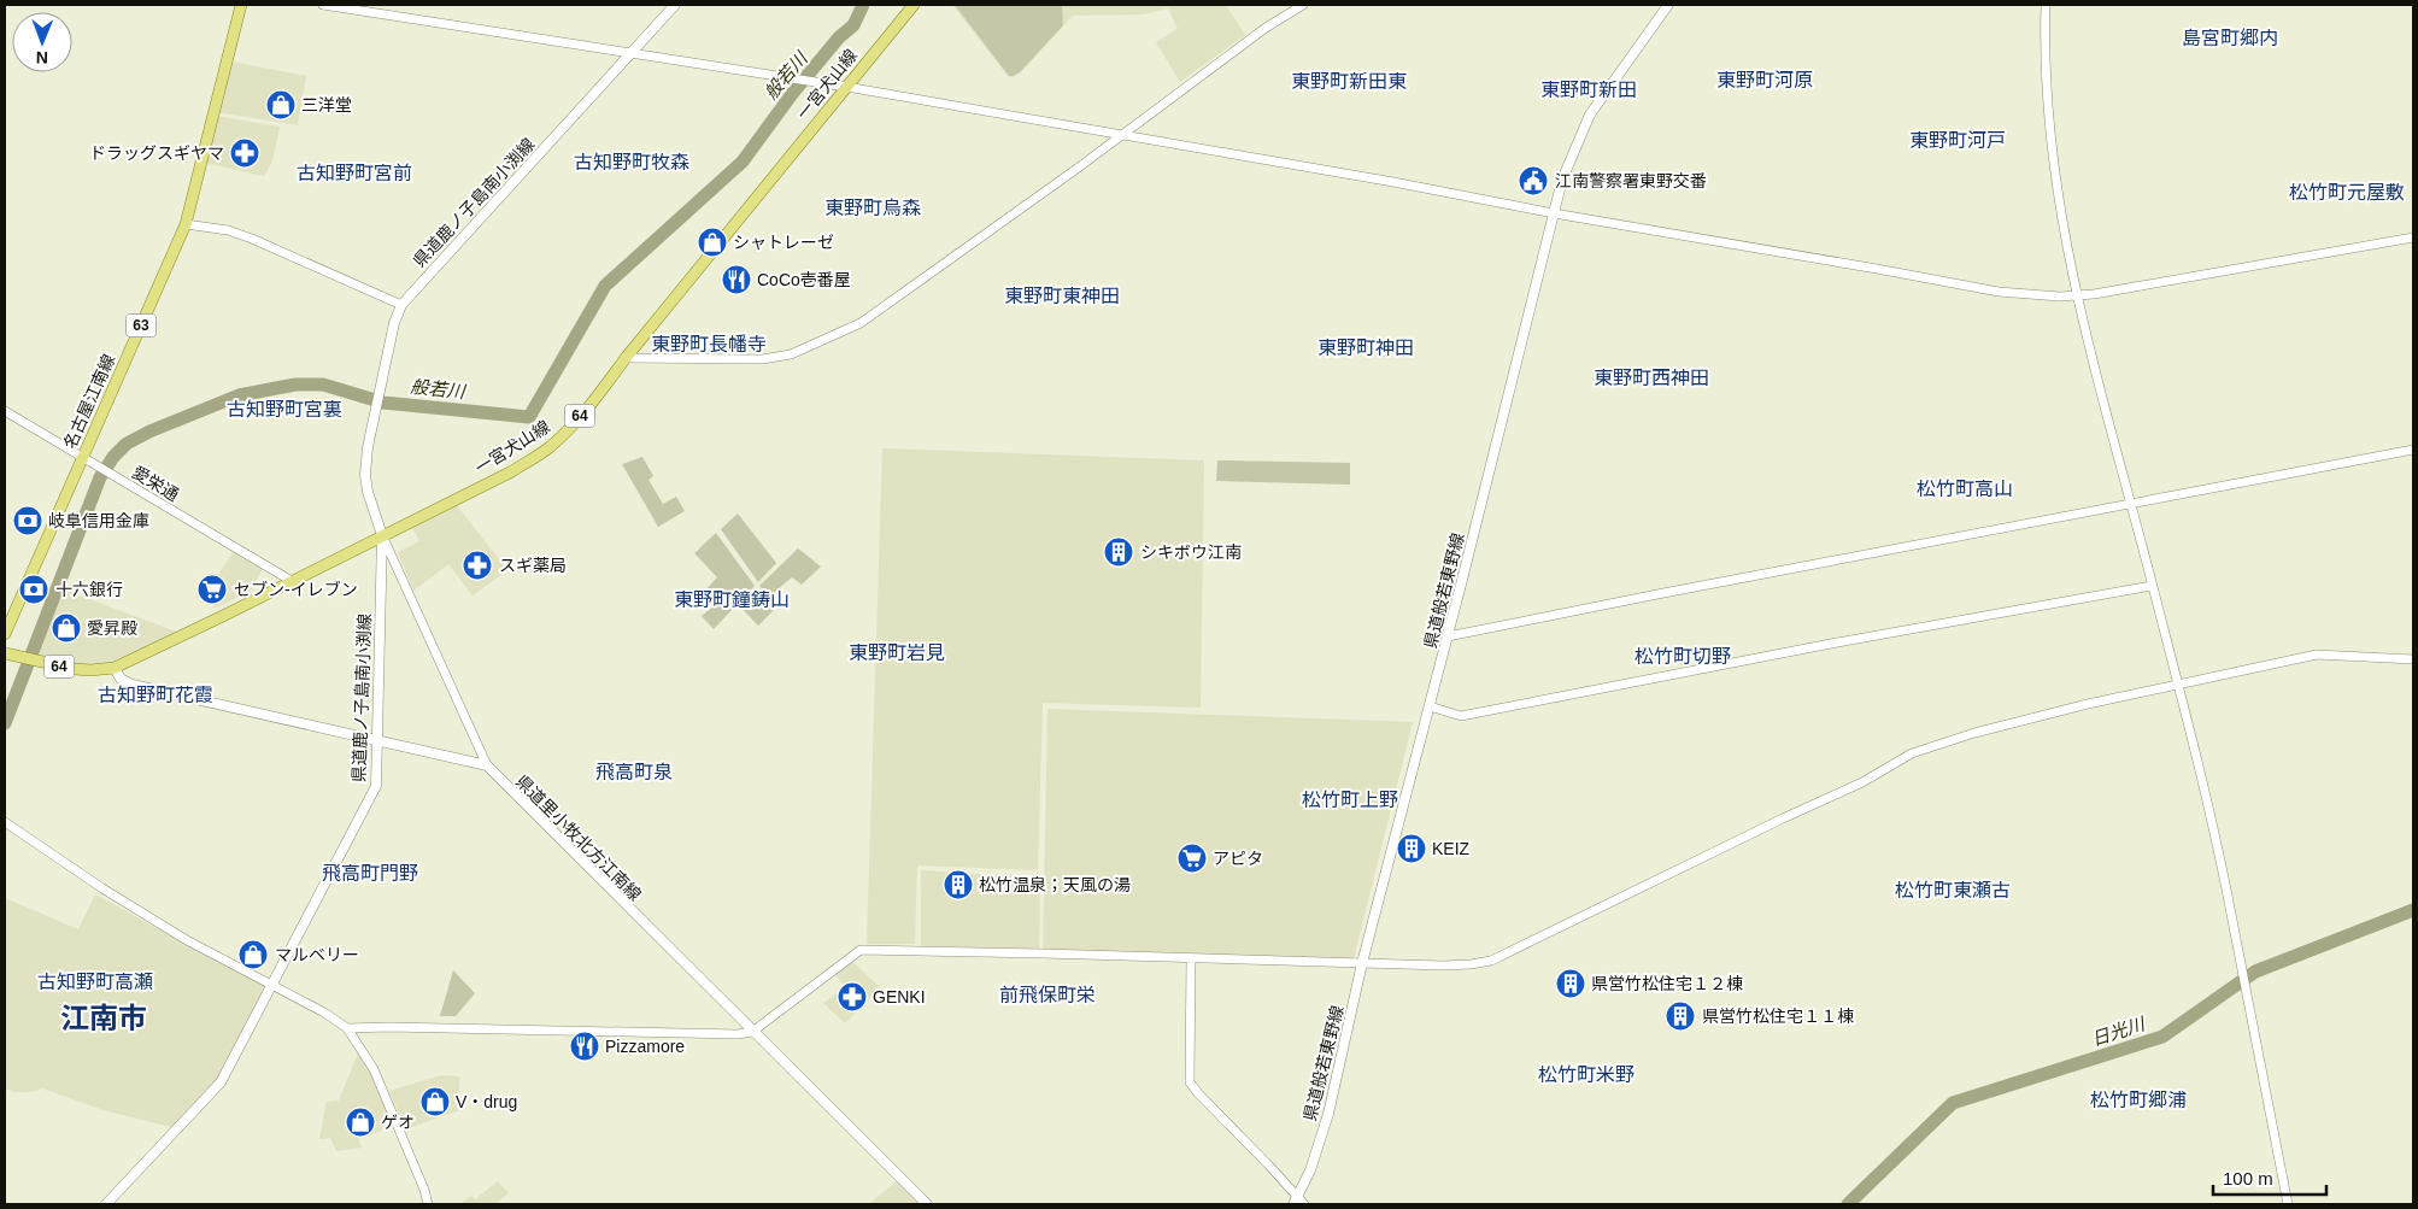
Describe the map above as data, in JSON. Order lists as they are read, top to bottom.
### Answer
{
  "streets": {
    "main road": [
      "一宮犬山線",
      "県道鹿ノ子島南小渕線",
      "63",
      "名古屋江南線",
      "64",
      "県道般若東野線",
      "県道里小牧北方江南線"
    ],
    "street": ["愛栄通"]
  },
  "crossings": [
    ["一宮犬山線", "県道鹿ノ子島南小渕線"],
    ["一宮犬山線", "愛栄通"],
    ["名古屋江南線", "愛栄通"]
  ],
  "districts": [
    "島宮町郷内",
    "東野町河原",
    "東野町新田東",
    "東野町新田",
    "東野町河戸",
    "古知野町牧森",
    "古知野町宮前",
    "松竹町元屋敷",
    "東野町烏森",
    "東野町東神田",
    "東野町長幡寺",
    "東野町神田",
    "東野町西神田",
    "古知野町宮裏",
    "松竹町高山",
    "東野町鐘鋳山",
    "東野町岩見",
    "松竹町切野",
    "古知野町花霞",
    "飛高町泉",
    "松竹町上野",
    "飛高町門野",
    "松竹町東瀬古",
    "古知野町高瀬",
    "前飛保町栄",
    "江南市",
    "松竹町米野",
    "松竹町郷浦"
  ],
  "water": ["般若川", "日光川"],
  "places": {
    "shop": [
      "三洋堂",
      "シャトレーゼ",
      "愛昇殿",
      "マルベリー",
      "V・drug",
      "ゲオ"
    ],
    "pharmacy": ["ドラッグスギヤマ", "スギ薬局", "GENKI"],
    "public building": ["江南警察署東野交番"],
    "restaurant": ["CoCo壱番屋", "Pizzamore"],
    "bank": ["岐阜信用金庫", "十六銀行"],
    "building": [
      "シキボウ江南",
      "KEIZ",
      "松竹温泉；天風の湯",
      "県営竹松住宅１２棟",
      "県営竹松住宅１１棟"
    ],
    "supermarket": ["セブン-イレブン", "アピタ"]
  },
  "scale_bar": "100 m",
  "north": "bottom"
}
